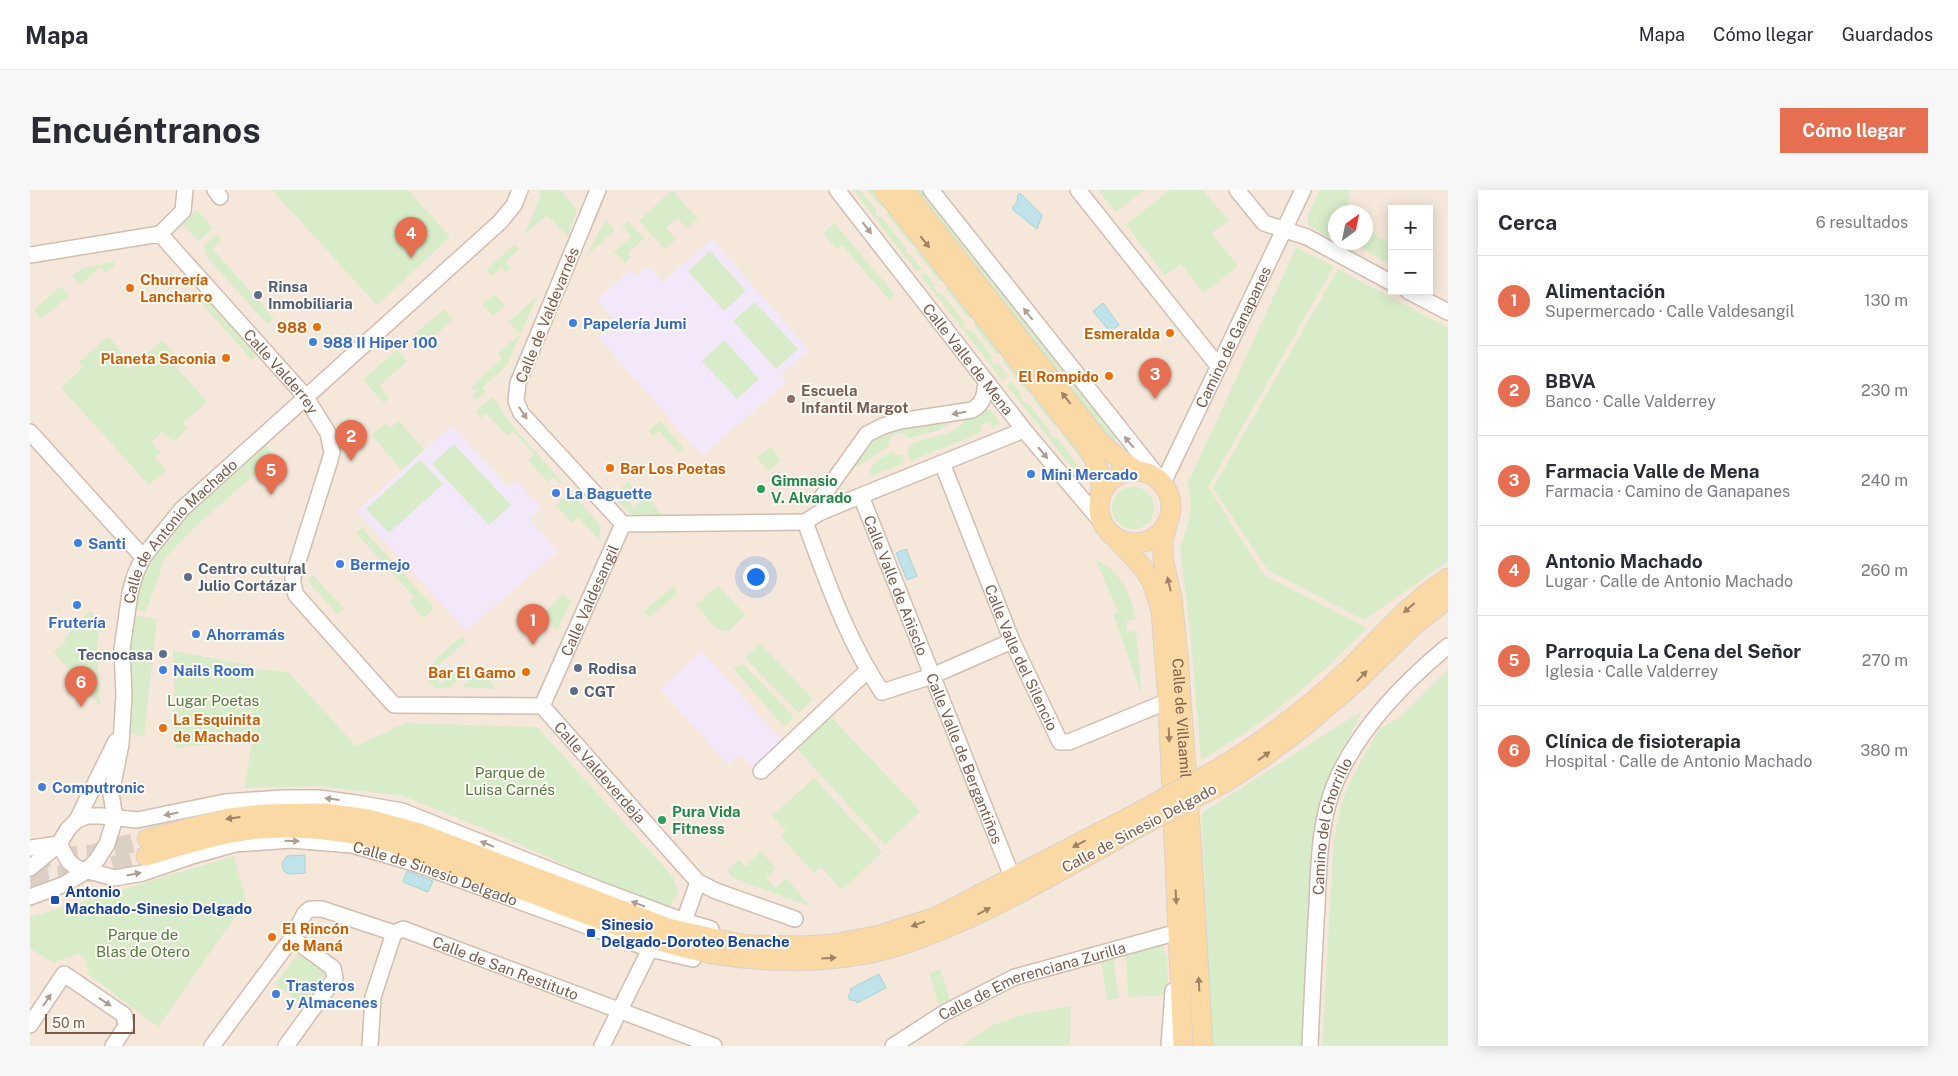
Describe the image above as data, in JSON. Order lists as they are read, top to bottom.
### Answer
{
  "streets": {
    "main road": ["Calle de Villaamil", "Calle de Sinesio Delgado"],
    "street": [
      "Calle de Valdevarnés",
      "Camino de Ganapanes",
      "Calle Valle de Mena",
      "Calle Valderrey",
      "Calle de Antonio Machado",
      "Calle Valle de Añisclo",
      "Calle Valdesangil",
      "Calle Valle del Silencio",
      "Calle Valle de Bergantiños",
      "Calle Valdeverdeja",
      "Camino del Chorrillo",
      "Calle de San Restituto",
      "Calle de Emerenciana Zurilla"
    ]
  },
  "crossings": [
    ["Calle de Valdevarnés", "Calle Valdesangil"],
    ["Camino de Ganapanes", "Calle Valle de Mena"],
    ["Camino de Ganapanes", "Calle de Villaamil"],
    ["Calle Valle de Mena", "Calle de Villaamil"],
    ["Calle Valderrey", "Calle de Antonio Machado"],
    ["Calle Valderrey", "Calle Valdesangil"],
    ["Calle Valderrey", "Calle Valdeverdeja"],
    ["Calle de Antonio Machado", "Calle de Sinesio Delgado"],
    ["Calle Valle de Añisclo", "Calle Valle de Bergantiños"],
    ["Calle Valdesangil", "Calle Valle de Bergantiños"],
    ["Calle Valdesangil", "Calle Valdeverdeja"],
    ["Calle Valle del Silencio", "Calle de Villaamil"],
    ["Calle de Villaamil", "Calle de Emerenciana Zurilla"]
  ],
  "one_way": ["Calle de Valdevarnés"],
  "parks": ["Lugar Poetas", "Parque de Luisa Carnés", "Parque de Blas de Otero"],
  "places": {
    "other": [
      "Churrería Lancharro",
      "Rinsa Inmobiliaria",
      "Papelería Jumi",
      "988",
      "Esmeralda",
      "988 II Hiper 100",
      "Planeta Saconia",
      "El Rompido",
      "Escuela Infantil Margot",
      "Bar Los Poetas",
      "Mini Mercado",
      "Gimnasio V. Alvarado",
      "La Baguette",
      "Santi",
      "Bermejo",
      "Centro cultural Julio Cortázar",
      "Frutería",
      "Ahorramás",
      "Tecnocasa",
      "Rodisa",
      "Nails Room",
      "Bar El Gamo",
      "CGT",
      "La Esquinita de Machado",
      "Computronic",
      "Pura Vida Fitness",
      "El Rincón de Maná",
      "Trasteros y Almacenes"
    ],
    "transit": ["Antonio Machado-Sinesio Delgado", "Sinesio Delgado-Doroteo Benache"]
  },
  "scale_bar": "50 m",
  "north": "top right",
  "page": {
    "header": "Mapa",
    "nav": ["Mapa", "Cómo llegar", "Guardados"],
    "buttons": "Cómo llegar",
    "title": "Encuéntranos",
    "heading": ["Cerca", "6 resultados"],
    "map_buttons": ["+", "−"],
    "pins": [
      "4",
      "3",
      "2",
      "5",
      "1",
      "6"
    ],
    "list": [
      {
        "mark": "1",
        "name": "Alimentación",
        "note": "Supermercado · Calle Valdesangil",
        "value": "130 m"
      },
      {
        "mark": "2",
        "name": "BBVA",
        "note": "Banco · Calle Valderrey",
        "value": "230 m"
      },
      {
        "mark": "3",
        "name": "Farmacia Valle de Mena",
        "note": "Farmacia · Camino de Ganapanes",
        "value": "240 m"
      },
      {
        "mark": "4",
        "name": "Antonio Machado",
        "note": "Lugar · Calle de Antonio Machado",
        "value": "260 m"
      },
      {
        "mark": "5",
        "name": "Parroquia La Cena del Señor",
        "note": "Iglesia · Calle Valderrey",
        "value": "270 m"
      },
      {
        "mark": "6",
        "name": "Clínica de fisioterapia",
        "note": "Hospital · Calle de Antonio Machado",
        "value": "380 m"
      }
    ],
    "scale": "50 m"
  }
}
